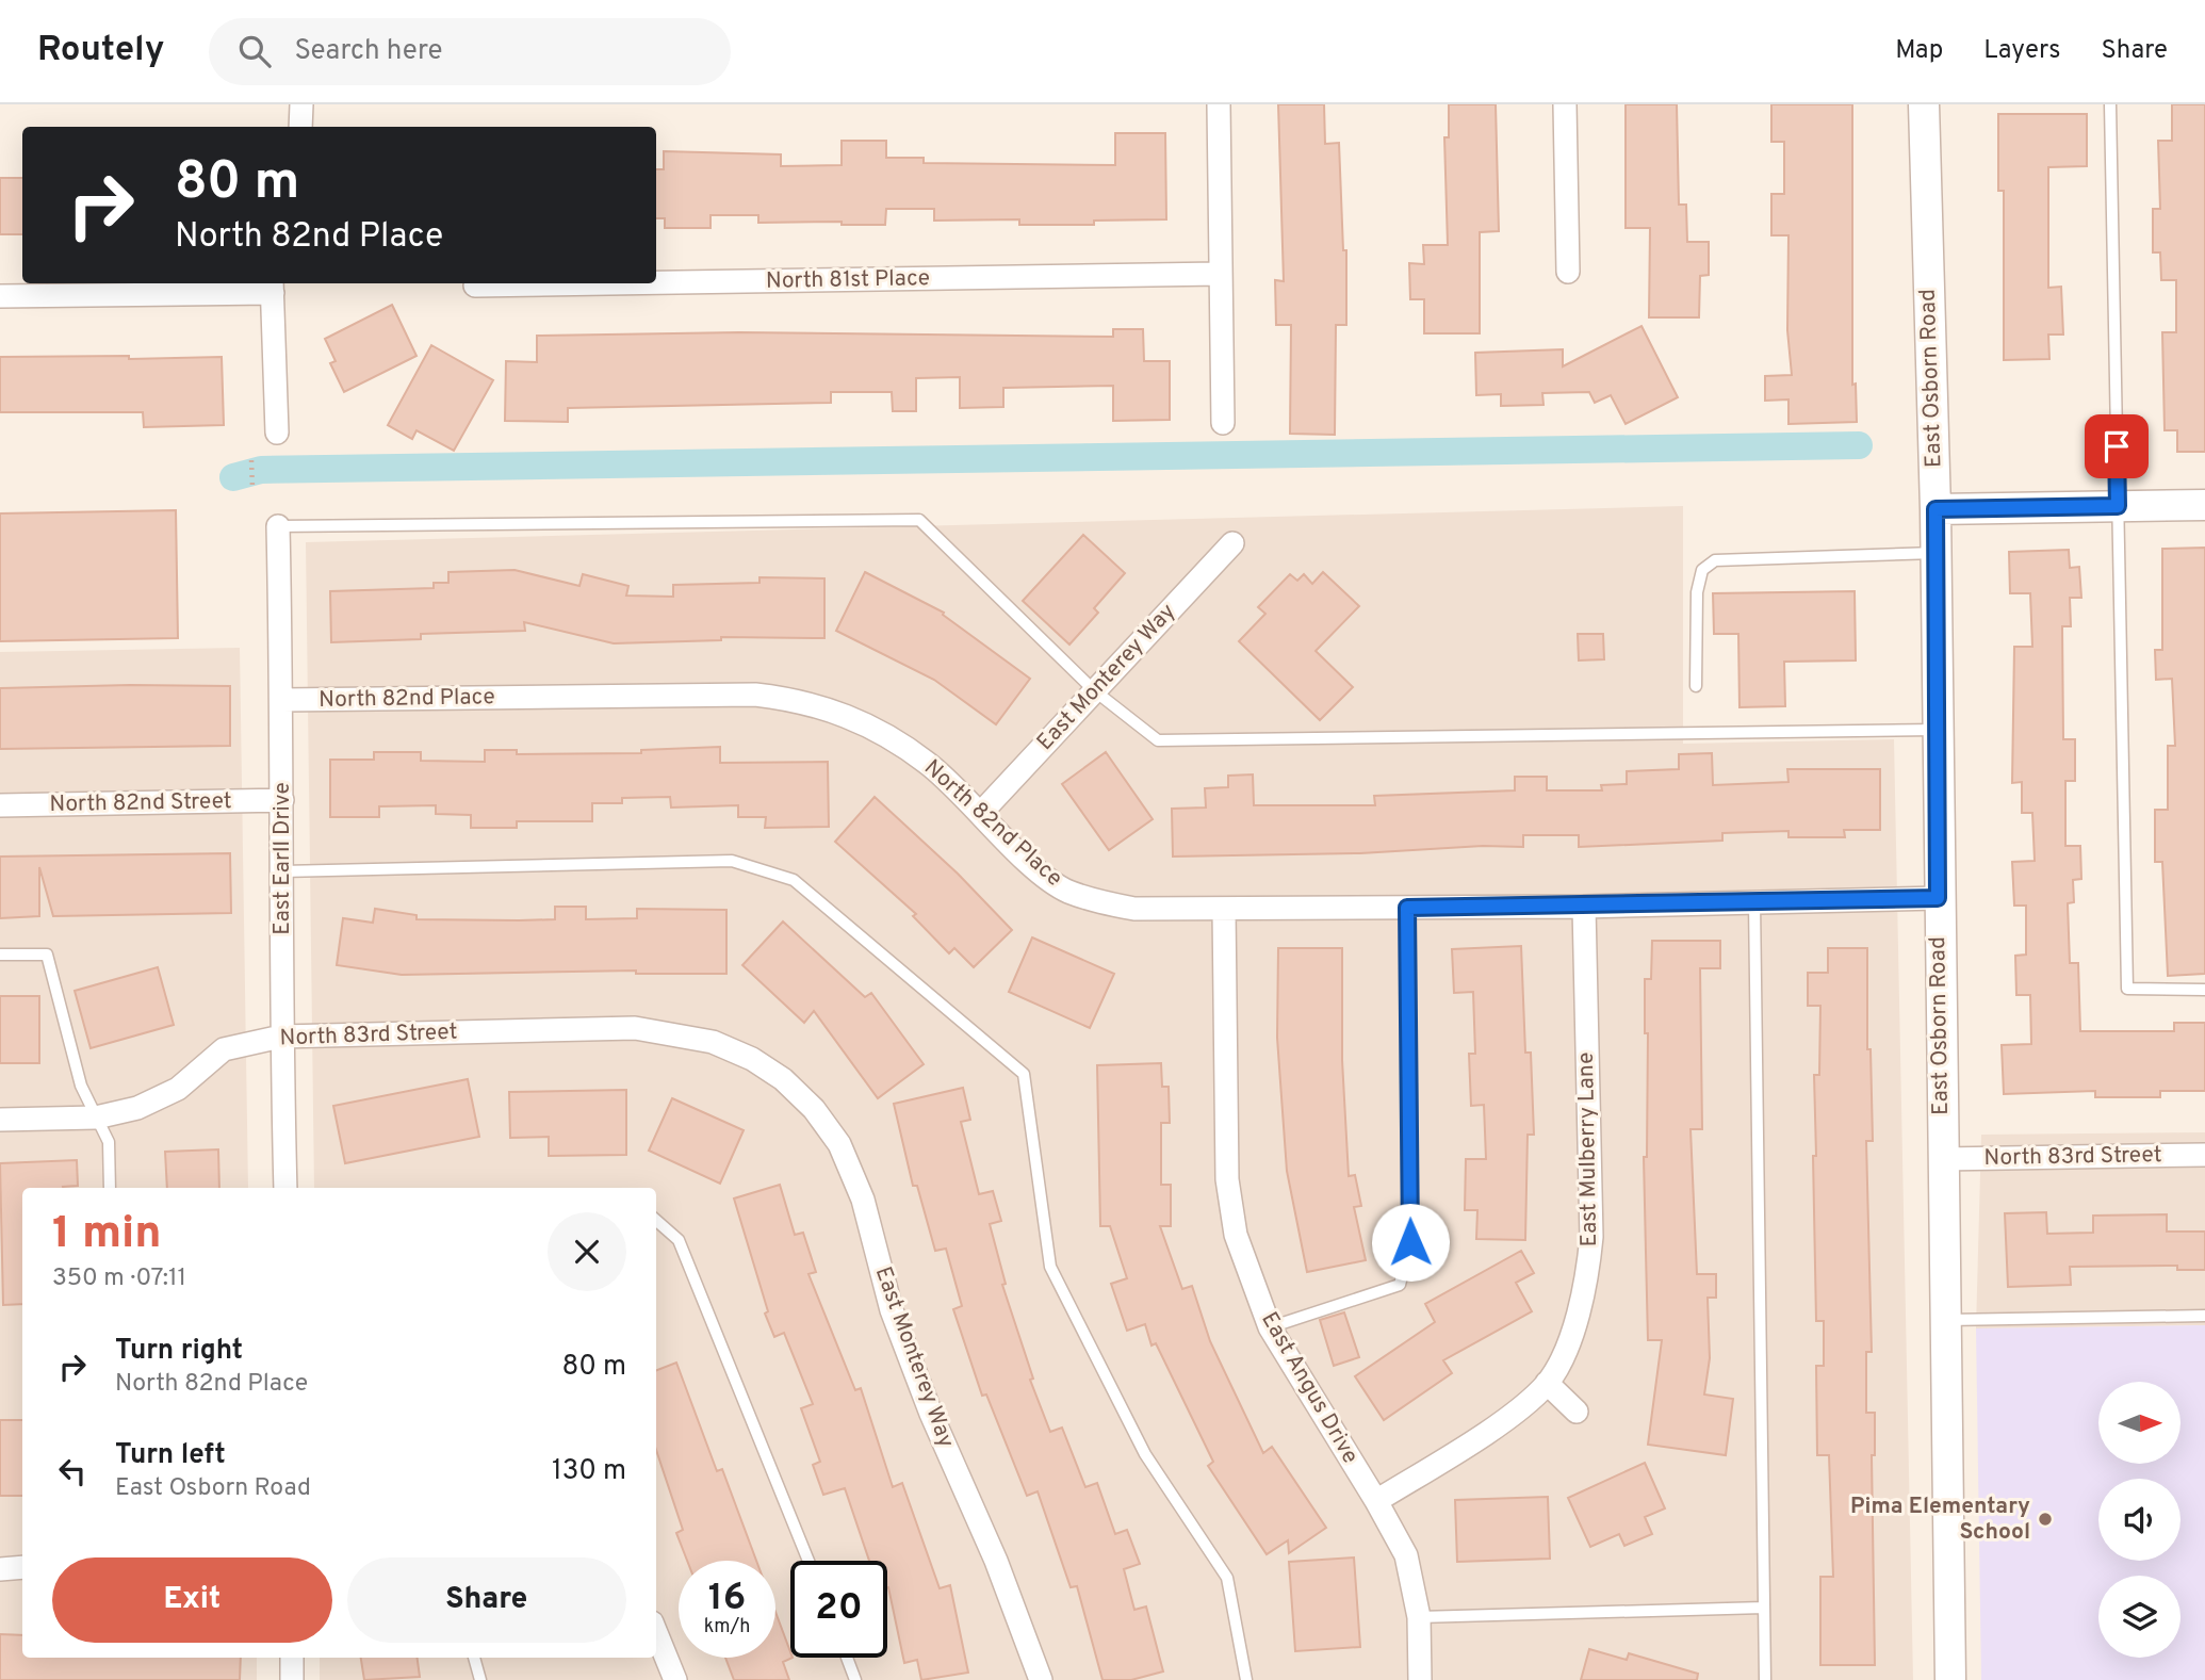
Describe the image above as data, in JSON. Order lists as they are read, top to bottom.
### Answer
{
  "streets": {
    "street": [
      "North 81st Place",
      "East Osborn Road",
      "East Monterey Way",
      "North 82nd Place",
      "North 82nd Street",
      "East Earll Drive",
      "North 83rd Street",
      "East Mulberry Lane",
      "East Angus Drive"
    ]
  },
  "crossings": [
    ["East Osborn Road", "North 82nd Place"],
    ["East Osborn Road", "North 83rd Street"],
    ["East Monterey Way", "North 82nd Place"],
    ["East Monterey Way", "North 83rd Street"],
    ["North 82nd Place", "East Earll Drive"],
    ["North 82nd Place", "East Mulberry Lane"],
    ["North 82nd Place", "East Angus Drive"],
    ["North 82nd Street", "East Earll Drive"],
    ["East Earll Drive", "North 83rd Street"],
    ["East Mulberry Lane", "East Angus Drive"]
  ],
  "places": ["Pima Elementary School"],
  "north": "right",
  "page": {
    "header": "Routely",
    "search": "Search here",
    "nav": ["Map", "Layers", "Share"],
    "turn": ["80 m", "North 82nd Place"],
    "heading": ["1 min", "350 m · 07:11"],
    "list": [
      {
        "name": "Turn right",
        "note": "North 82nd Place",
        "value": "80 m"
      },
      {
        "name": "Turn left",
        "note": "East Osborn Road",
        "value": "130 m"
      }
    ],
    "buttons": ["Exit", "Share"],
    "speed": "16 km/h",
    "limit": "20"
  }
}
